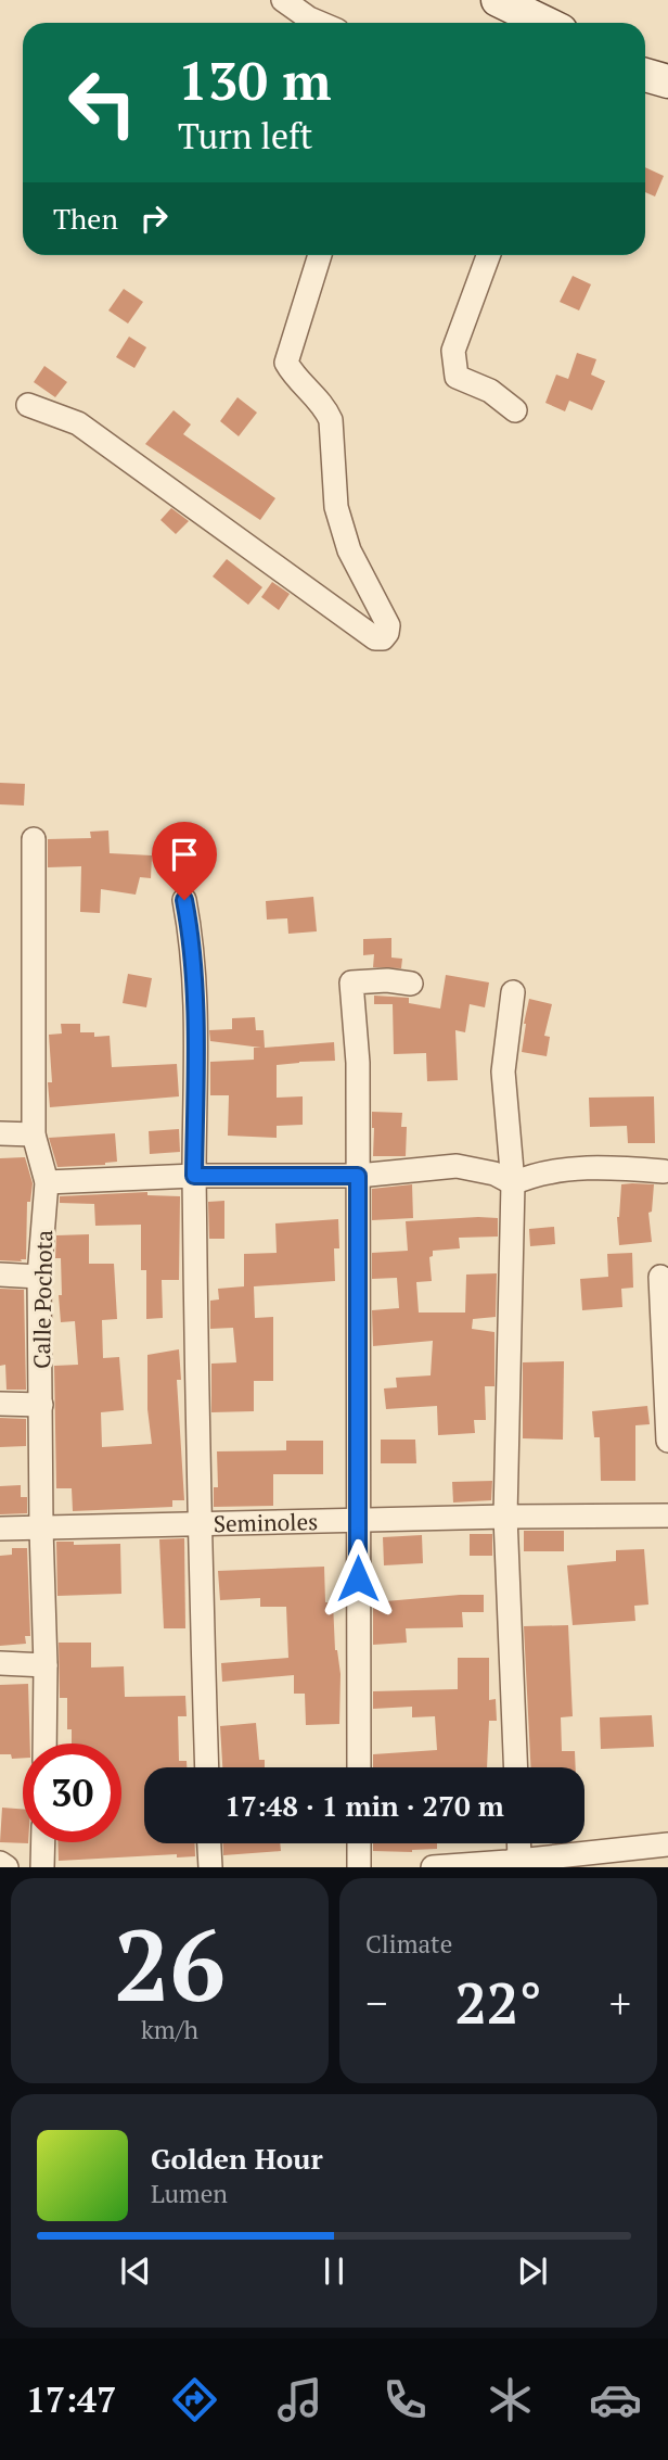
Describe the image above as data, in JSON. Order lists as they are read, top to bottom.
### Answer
{
  "streets": {
    "street": ["Calle Pochota", "Seminoles"]
  },
  "crossings": [
    ["Calle Pochota", "Seminoles"]
  ],
  "page": {
    "turn": ["130 m", "Turn left"],
    "then": "Then",
    "limit": "30",
    "trip": "17:48 · 1 min · 270 m",
    "tile": [
      ["26", "km/h"],
      "Climate"
    ],
    "heat": ["−", "22°", "+"],
    "song": ["Golden Hour", "Lumen"],
    "tabs": "17:47"
  }
}
